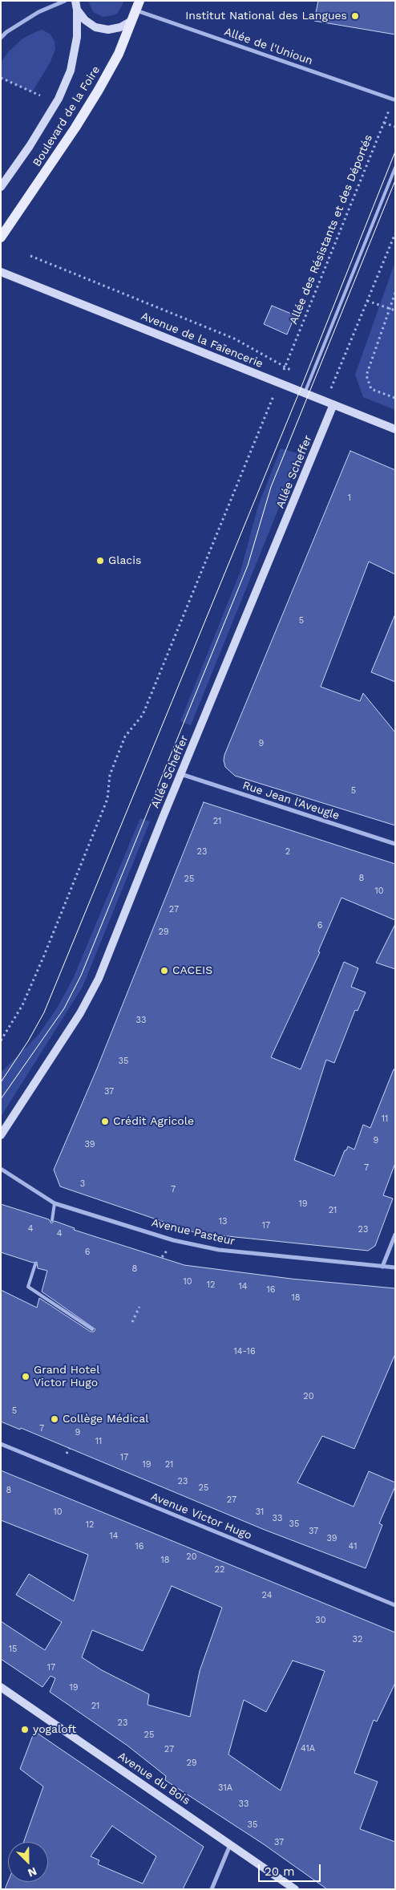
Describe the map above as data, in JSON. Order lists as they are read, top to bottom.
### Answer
{
  "streets": {
    "main road": [
      "Boulevard de la Foire",
      "Avenue de la Faïencerie",
      "Allée Scheffer",
      "Avenue du Bois"
    ],
    "street": [
      "Allée de l'Unioun",
      "Rue Jean l'Aveugle",
      "Avenue Pasteur",
      "Avenue Victor Hugo"
    ],
    "path": ["Allée des Résistants et des Déportés"]
  },
  "crossings": [
    ["Allée de l'Unioun", "Boulevard de la Foire"],
    ["Allée de l'Unioun", "Allée des Résistants et des Déportés"],
    ["Avenue de la Faïencerie", "Allée Scheffer"],
    ["Allée Scheffer", "Rue Jean l'Aveugle"]
  ],
  "places": [
    "Institut National des Langues",
    "Glacis",
    "CACEIS",
    "Crédit Agricole",
    "Grand Hotel Victor Hugo",
    "Collège Médical",
    "yogaloft"
  ],
  "house_numbers": [
    "1",
    "5",
    "9",
    "5",
    "21",
    "23",
    "2",
    "8",
    "25",
    "10",
    "27",
    "6",
    "29",
    "33",
    "35",
    "37",
    "11",
    "9",
    "39",
    "7",
    "3",
    "7",
    "19",
    "21",
    "13",
    "17",
    "4",
    "23",
    "4",
    "6",
    "8",
    "10",
    "12",
    "14",
    "16",
    "18",
    "14-16",
    "20",
    "5",
    "7",
    "9",
    "11",
    "17",
    "19",
    "21",
    "23",
    "25",
    "8",
    "27",
    "10",
    "31",
    "33",
    "35",
    "12",
    "37",
    "14",
    "39",
    "16",
    "41",
    "20",
    "18",
    "22",
    "24",
    "30",
    "32",
    "15",
    "17",
    "19",
    "21",
    "23",
    "25",
    "41A",
    "27",
    "29",
    "31A",
    "33",
    "35",
    "37"
  ],
  "scale_bar": "20 m",
  "north": "bottom right"
}
